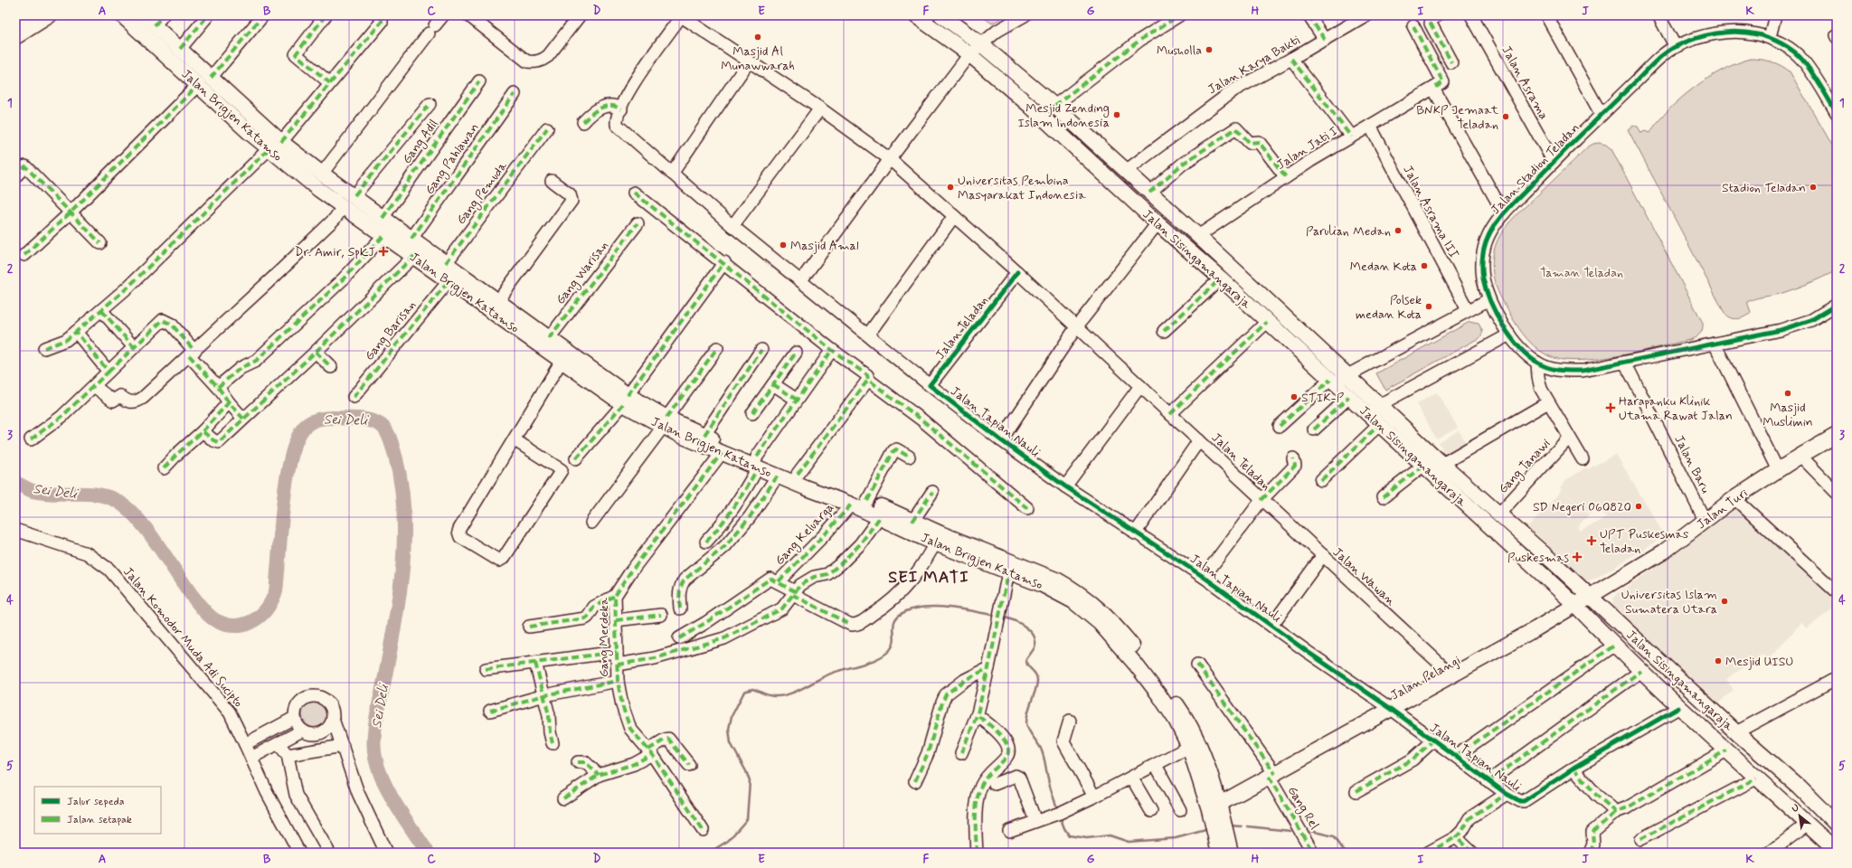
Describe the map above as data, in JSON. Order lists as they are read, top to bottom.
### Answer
{
  "streets": {
    "main road": [
      "Jalan Brigjen Katamso",
      "Jalan Sisingamangaraja",
      "Jalan Turi",
      "Jalan Pelangi"
    ],
    "street": [
      "Jalan Karya Bakti",
      "Jalan Asrama",
      "Gang Adil",
      "Jalan Jati I",
      "Gang Pahlawan",
      "Jalan Stadion Teladan",
      "Gang Pemuda",
      "Jalan Asrama III",
      "Gang Warisan",
      "Jalan Teladan",
      "Gang Barisan",
      "Jalan Tapian Nauli",
      "Jalan Baru",
      "Gang Tanawi",
      "Gang Keluarga",
      "Jalan Wawan",
      "Jalan Komodor Muda Adi Sucipto",
      "Gang Merdeka",
      "Gang Rel"
    ]
  },
  "crossings": [
    ["Jalan Karya Bakti", "Jalan Sisingamangaraja"],
    ["Jalan Asrama", "Jalan Stadion Teladan"],
    ["Jalan Brigjen Katamso", "Gang Adil"],
    ["Jalan Brigjen Katamso", "Gang Pahlawan"],
    ["Jalan Brigjen Katamso", "Gang Pemuda"],
    ["Jalan Brigjen Katamso", "Gang Warisan"],
    ["Jalan Brigjen Katamso", "Gang Barisan"],
    ["Jalan Brigjen Katamso", "Gang Keluarga"],
    ["Jalan Brigjen Katamso", "Gang Merdeka"],
    ["Jalan Brigjen Katamso", "Jalan Pelangi"],
    ["Jalan Jati I", "Jalan Asrama III"],
    ["Jalan Jati I", "Jalan Sisingamangaraja"],
    ["Jalan Stadion Teladan", "Jalan Baru"],
    ["Gang Pemuda", "Gang Barisan"],
    ["Jalan Sisingamangaraja", "Gang Tanawi"],
    ["Jalan Sisingamangaraja", "Jalan Turi"],
    ["Jalan Sisingamangaraja", "Jalan Pelangi"],
    ["Jalan Teladan", "Jalan Tapian Nauli"],
    ["Jalan Teladan", "Jalan Wawan"],
    ["Jalan Tapian Nauli", "Jalan Wawan"],
    ["Jalan Tapian Nauli", "Jalan Pelangi"],
    ["Jalan Baru", "Jalan Turi"],
    ["Jalan Turi", "Jalan Pelangi"],
    ["Jalan Wawan", "Jalan Pelangi"],
    ["Jalan Pelangi", "Gang Rel"]
  ],
  "districts": ["SEI MATI"],
  "water": ["Sei Deli"],
  "parks": ["Taman Teladan"],
  "places": {
    "other": [
      "Masjid Al Munawwarah",
      "Musholla",
      "Mesjid Zending Islam Indonesia",
      "BNKP Jemaat Teladan",
      "Universitas Pembina Masyarakat Indonesia",
      "Stadion Teladan",
      "Parulian Medan",
      "Masjid Amal",
      "Medan Kota",
      "Polsek medan Kota",
      "Masjid Muslimin",
      "STIK-P",
      "SD Negeri 060820",
      "Universitas Islam Sumatera Utara",
      "Mesjid UISU"
    ],
    "health": [
      "Dr. Amir, SpKJ",
      "Harapanku Klinik Utama Rawat Jalan",
      "UPT Puskesmas Teladan",
      "Puskesmas"
    ]
  },
  "legend": ["Jalur sepeda", "Jalan setapak"],
  "north": "top left",
  "grid": {
    "columns": [
      "A",
      "B",
      "C",
      "D",
      "E",
      "F",
      "G",
      "H",
      "I",
      "J",
      "K"
    ],
    "rows": [
      "1",
      "2",
      "3",
      "4",
      "5"
    ]
  }
}
